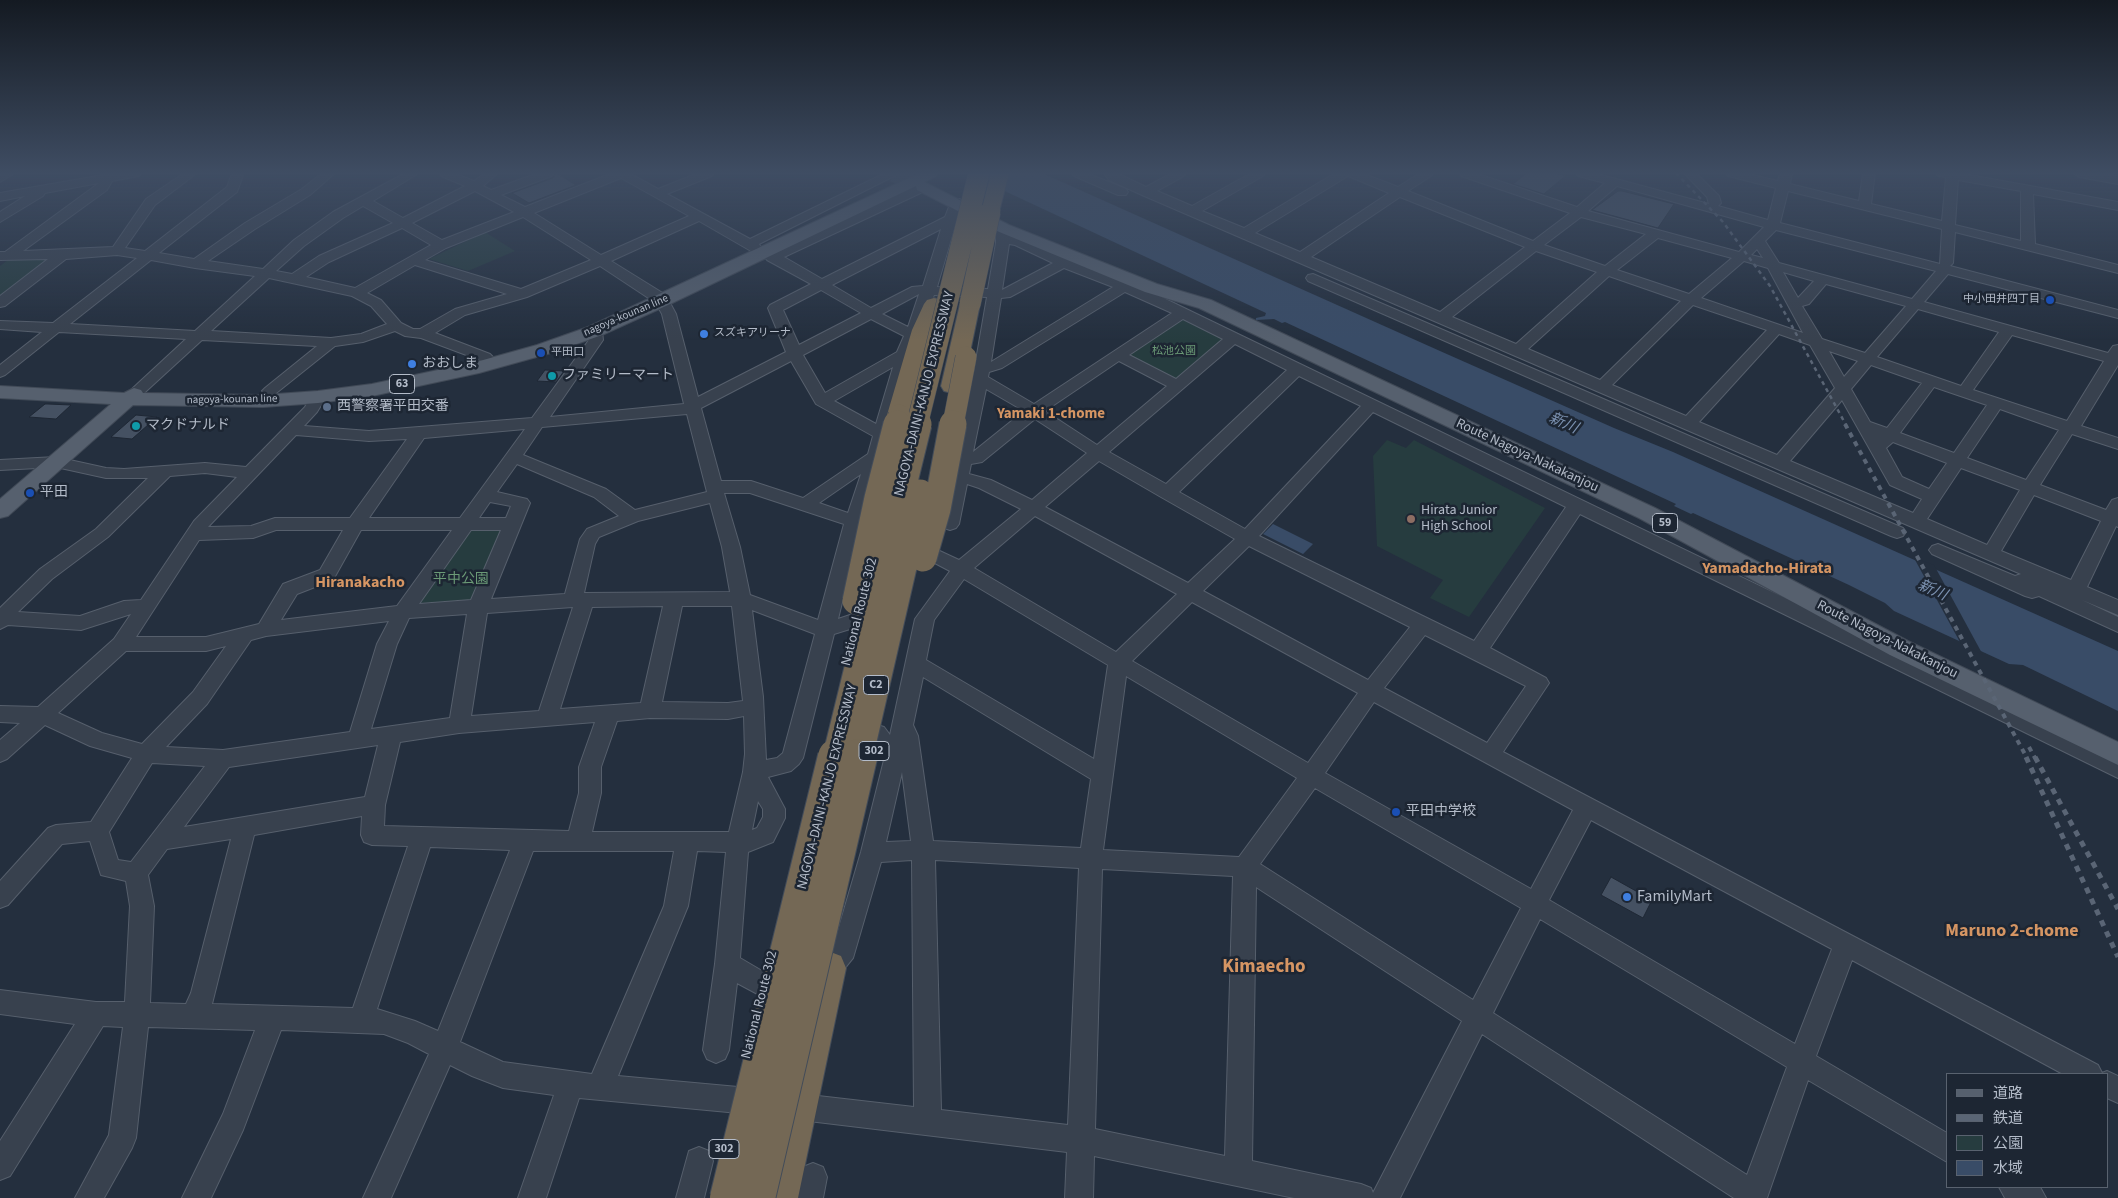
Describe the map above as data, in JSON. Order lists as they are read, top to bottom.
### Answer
{
  "streets": {
    "highway": [
      "NAGOYA-DAINI-KANJO EXPRESSWAY",
      "National Route 302",
      "C2",
      "302"
    ],
    "main road": [
      "nagoya-kounan line",
      "63",
      "Route Nagoya-Nakakanjou",
      "59"
    ]
  },
  "districts": [
    "Yamaki 1-chome",
    "Yamadacho-Hirata",
    "Hiranakacho",
    "Maruno 2-chome",
    "Kimaecho"
  ],
  "water": ["新川"],
  "parks": ["松池公園", "平中公園"],
  "places": [
    "中小田井四丁目",
    "スズキアリーナ",
    "平田口",
    "おおしま",
    "ファミリーマート",
    "西警察署平田交番",
    "マクドナルド",
    "平田",
    "Hirata Junior High School",
    "平田中学校",
    "FamilyMart"
  ],
  "legend": [
    "道路",
    "鉄道",
    "公園",
    "水域"
  ]
}
